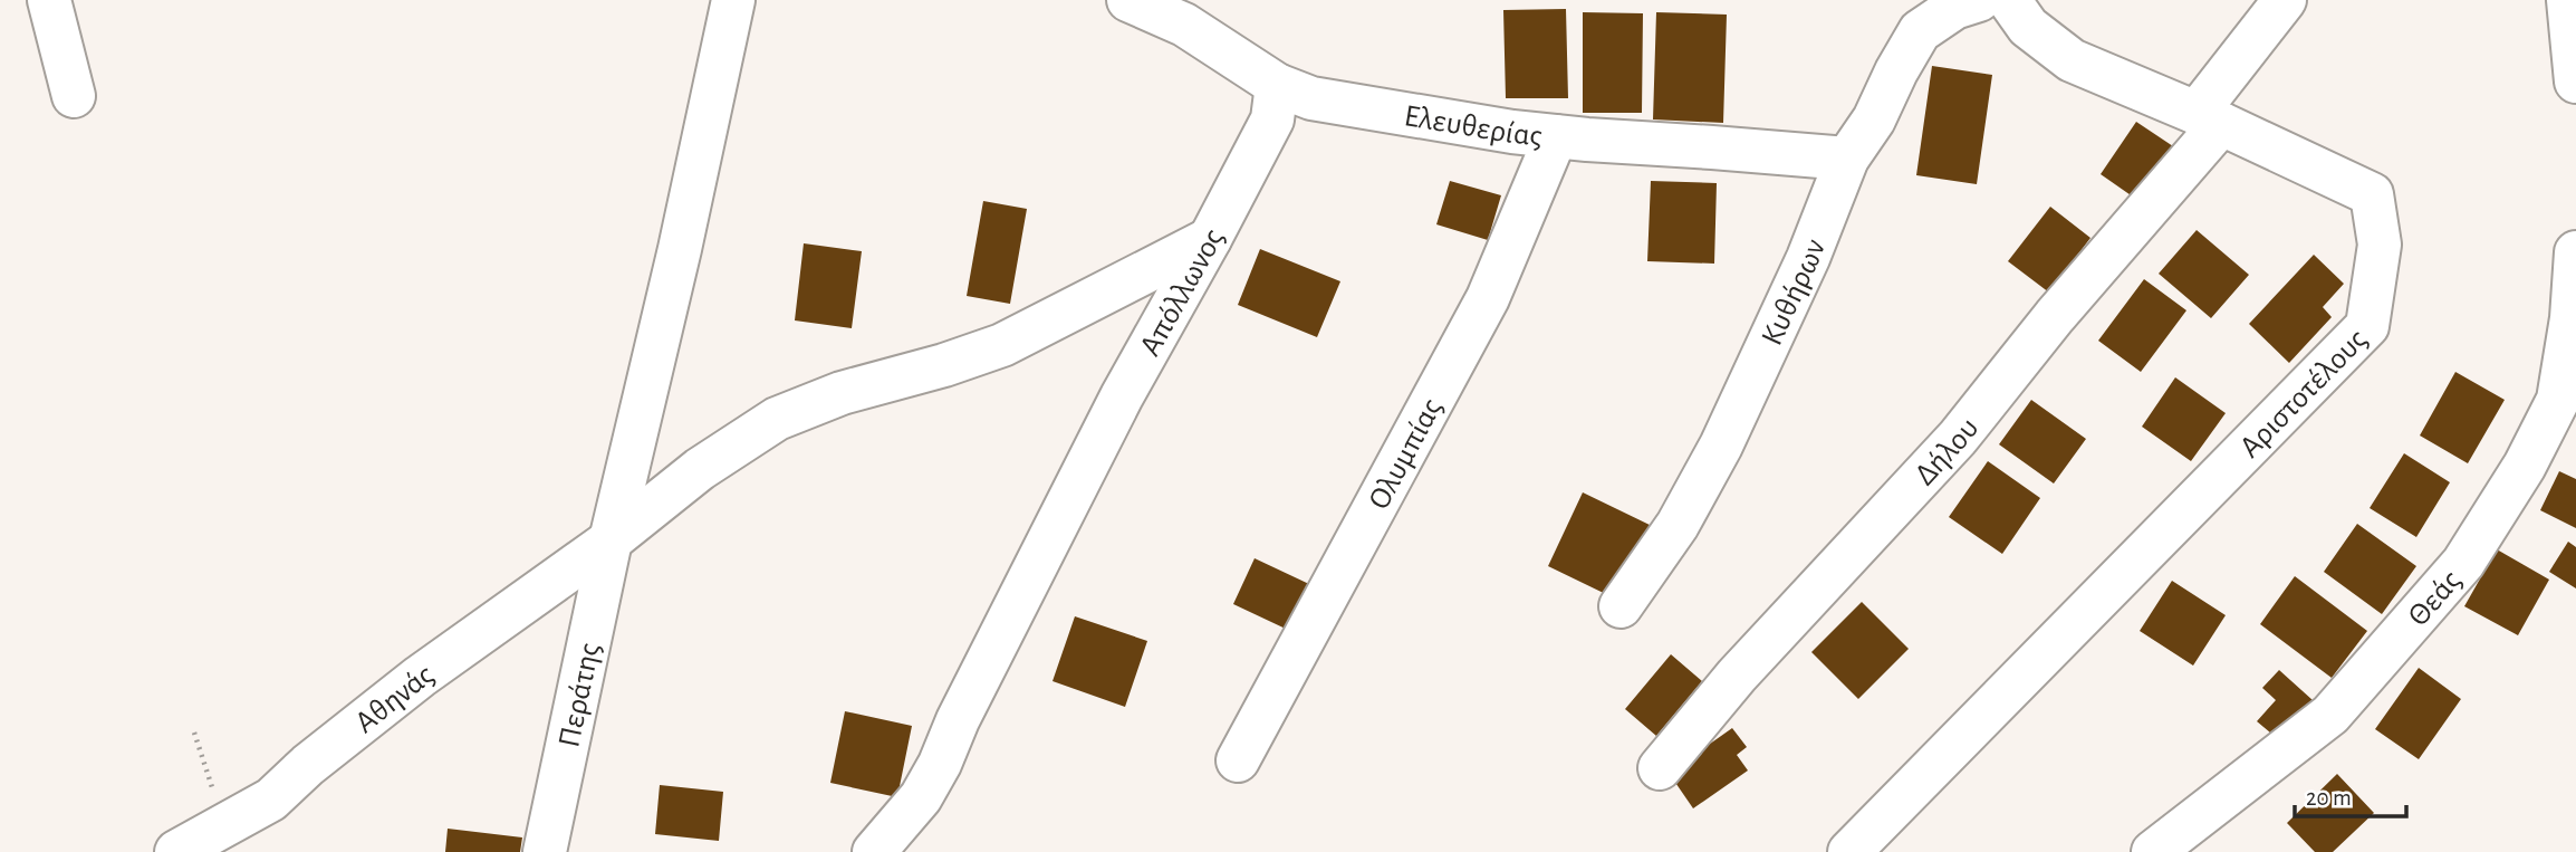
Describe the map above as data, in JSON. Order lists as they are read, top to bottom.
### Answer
{
  "streets": {
    "street": [
      "Ελευθερίας",
      "Κυθήρων",
      "Απόλλωνος",
      "Αριστοτέλους",
      "Δήλου",
      "Ολυμπίας",
      "Θεάς",
      "Περάτης",
      "Αθηνάς"
    ]
  },
  "crossings": [
    ["Ελευθερίας", "Κυθήρων"],
    ["Ελευθερίας", "Ολυμπίας"],
    ["Απόλλωνος", "Περάτης"],
    ["Απόλλωνος", "Αθηνάς"],
    ["Αριστοτέλους", "Δήλου"],
    ["Περάτης", "Αθηνάς"]
  ],
  "scale_bar": "20 m"
}
